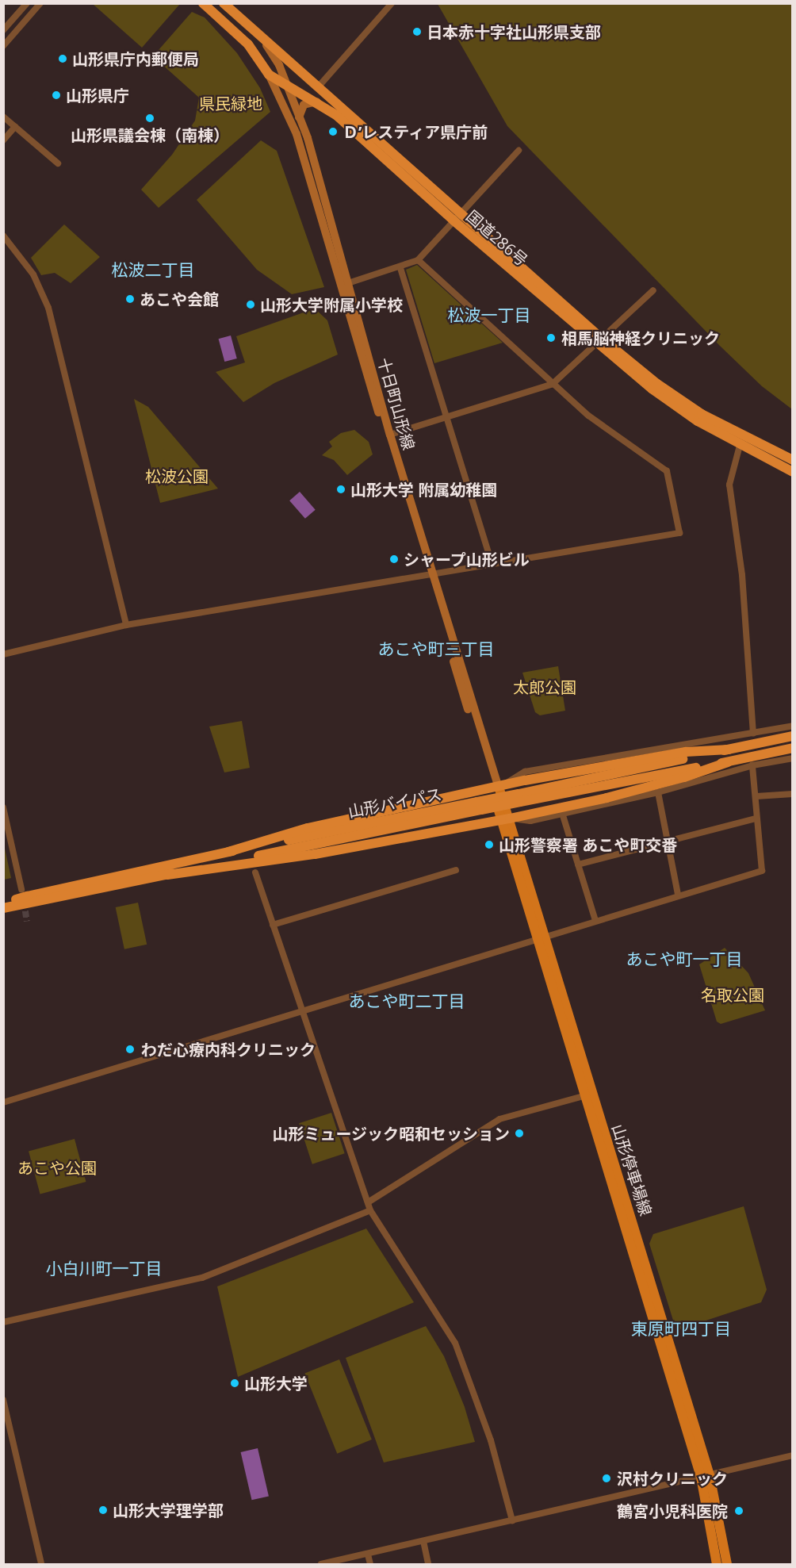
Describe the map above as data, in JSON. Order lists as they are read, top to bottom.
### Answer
{
  "streets": {
    "highway": ["国道286号", "山形バイパス"],
    "main road": ["十日町山形線", "山形停車場線"]
  },
  "crossings": [
    ["国道286号", "十日町山形線"],
    ["十日町山形線", "山形停車場線"]
  ],
  "districts": [
    "松波二丁目",
    "松波一丁目",
    "あこや町三丁目",
    "あこや町一丁目",
    "あこや町二丁目",
    "小白川町一丁目",
    "東原町四丁目"
  ],
  "parks": [
    "県民緑地",
    "松波公園",
    "太郎公園",
    "名取公園",
    "あこや公園"
  ],
  "places": [
    "日本赤十字社山形県支部",
    "山形県庁内郵便局",
    "山形県庁",
    "山形県議会棟（南棟）",
    "Ｄ’レスティア県庁前",
    "あこや会館",
    "山形大学附属小学校",
    "相馬脳神経クリニック",
    "山形大学 附属幼稚園",
    "シャープ山形ビル",
    "山形警察署 あこや町交番",
    "わだ心療内科クリニック",
    "山形ミュージック昭和セッション",
    "山形大学",
    "沢村クリニック",
    "山形大学理学部",
    "鶴宮小児科医院"
  ]
}
